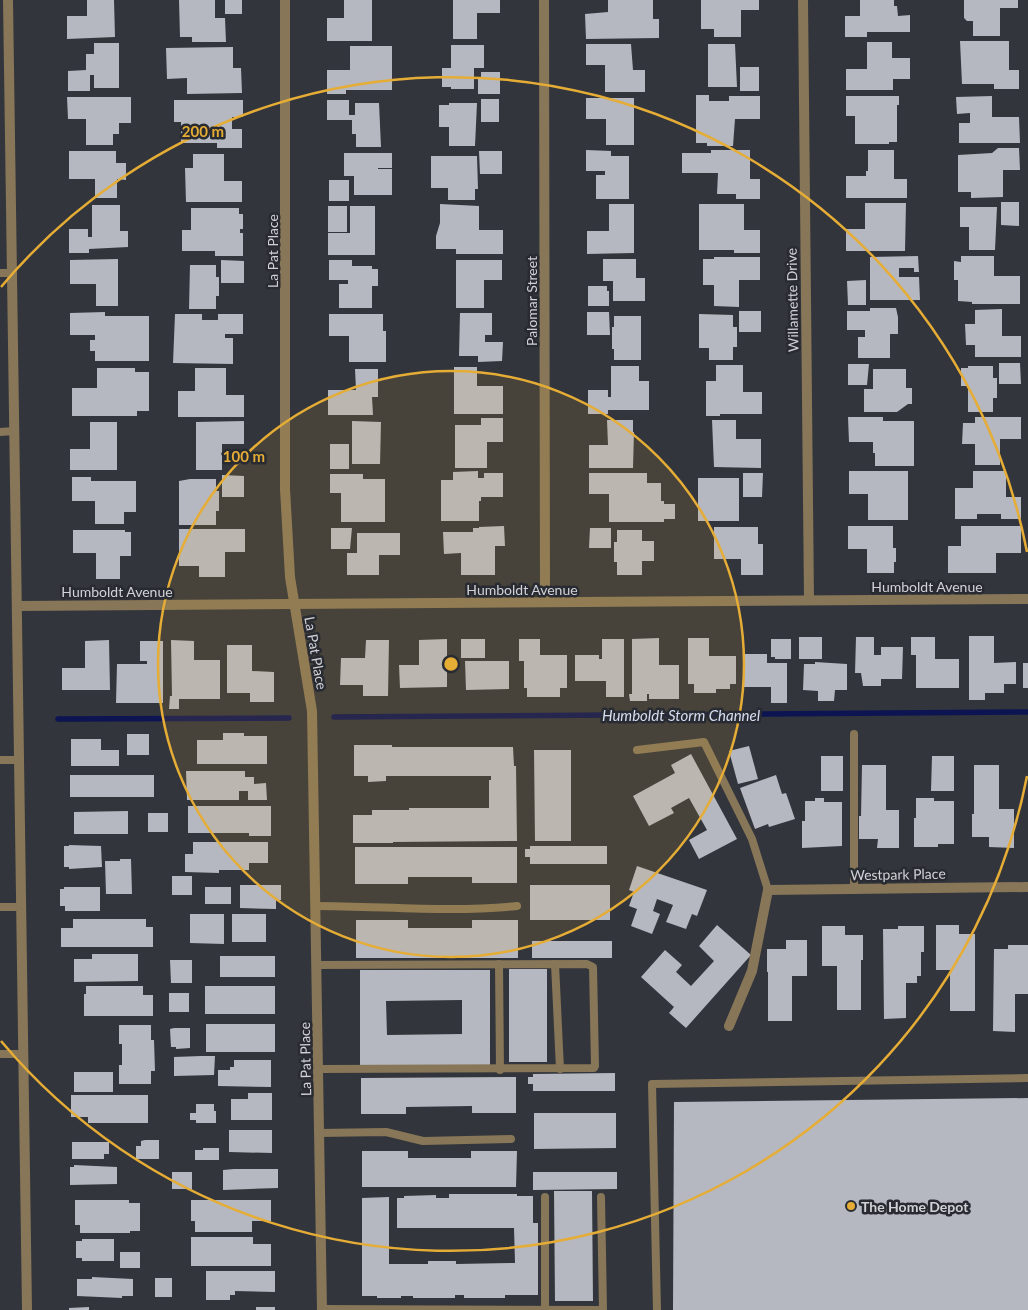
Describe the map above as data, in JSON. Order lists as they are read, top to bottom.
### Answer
{
  "streets": {
    "street": [
      "La Pat Place",
      "Willamette Drive",
      "Palomar Street",
      "Humboldt Avenue",
      "Westpark Place"
    ]
  },
  "crossings": [
    ["La Pat Place", "Humboldt Avenue"],
    ["Willamette Drive", "Humboldt Avenue"],
    ["Palomar Street", "Humboldt Avenue"]
  ],
  "water": ["Humboldt Storm Channel"],
  "places": ["The Home Depot"],
  "rings": ["200 m", "100 m"]
}
